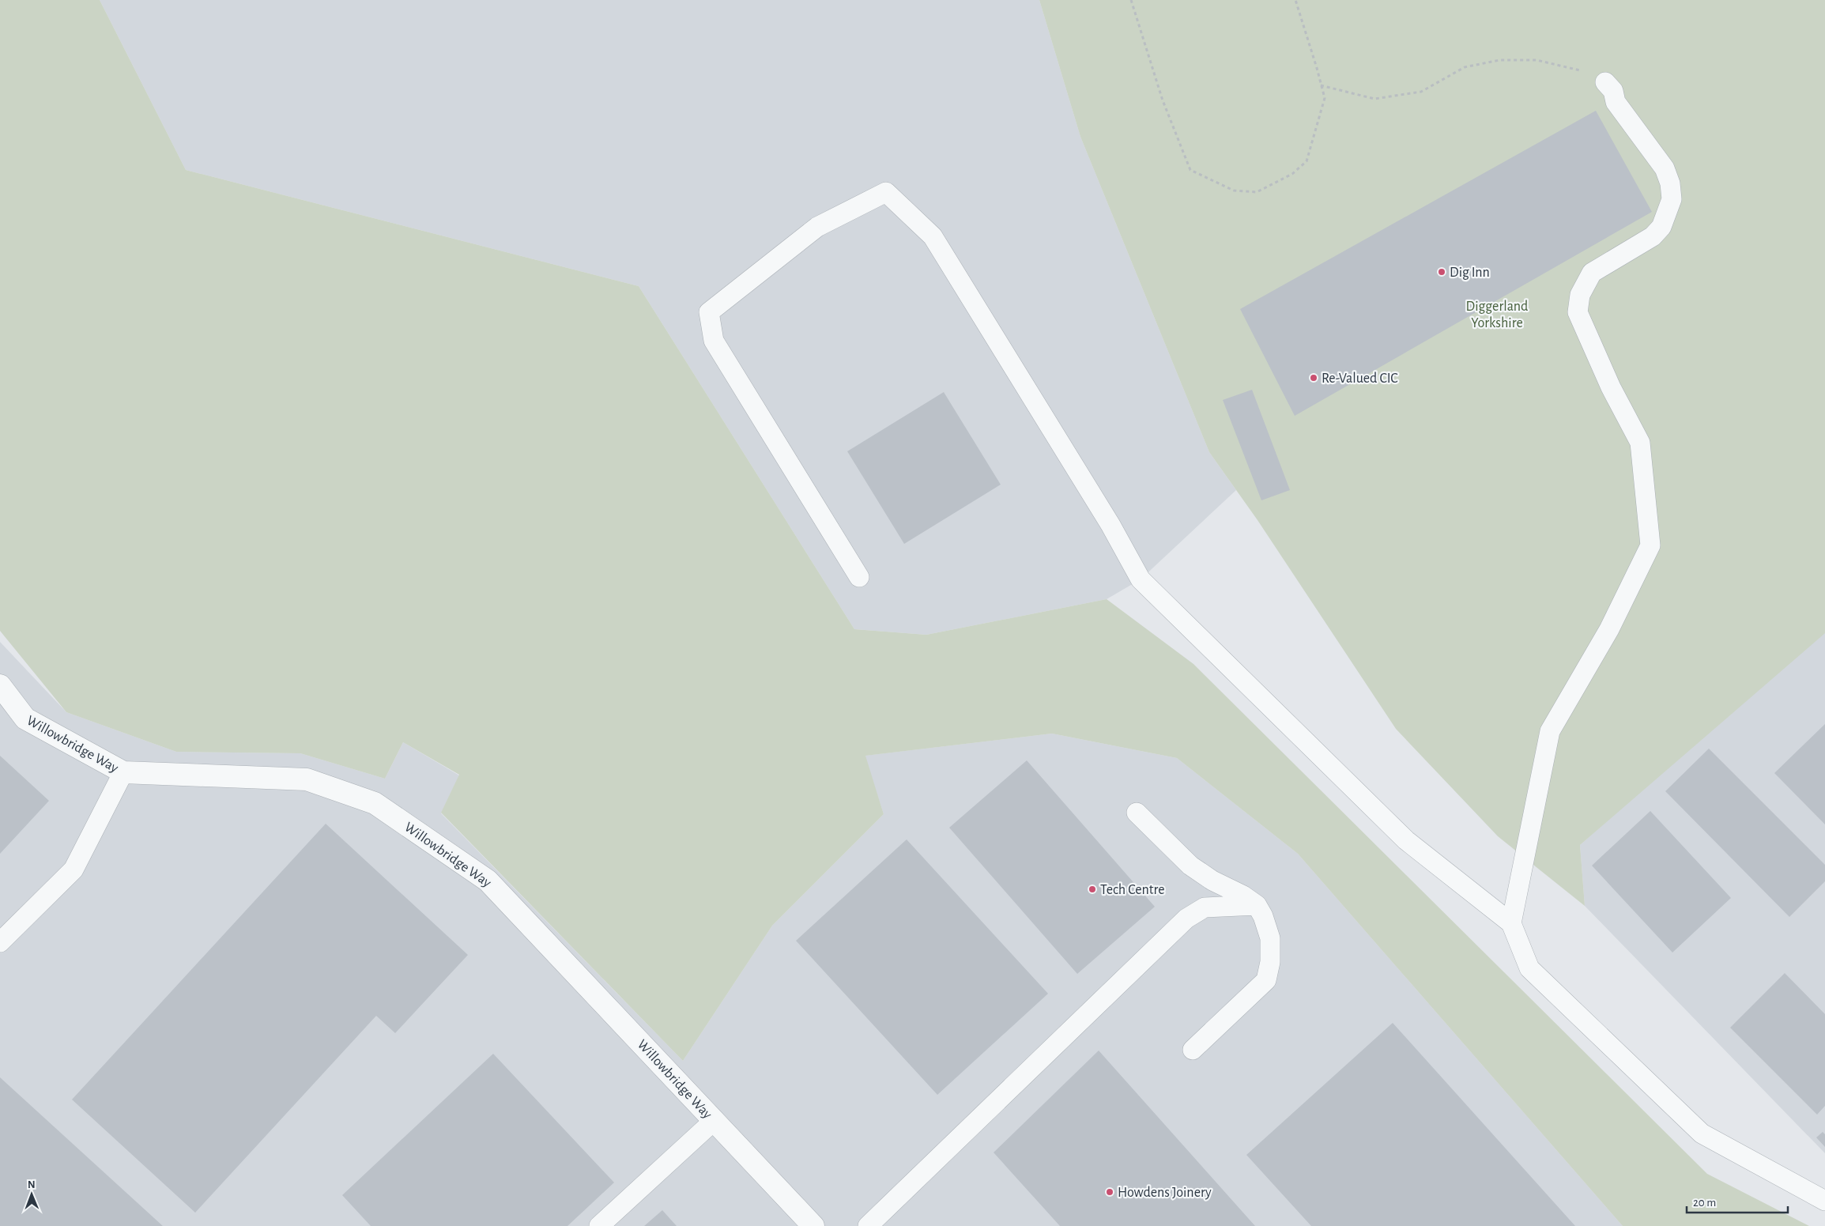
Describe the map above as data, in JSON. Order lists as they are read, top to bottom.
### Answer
{
  "streets": {
    "street": ["Willowbridge Way"]
  },
  "parks": ["Diggerland Yorkshire"],
  "places": [
    "Dig Inn",
    "Re-Valued CIC",
    "Tech Centre",
    "Howdens Joinery"
  ],
  "scale_bar": "20 m",
  "north": "top"
}
